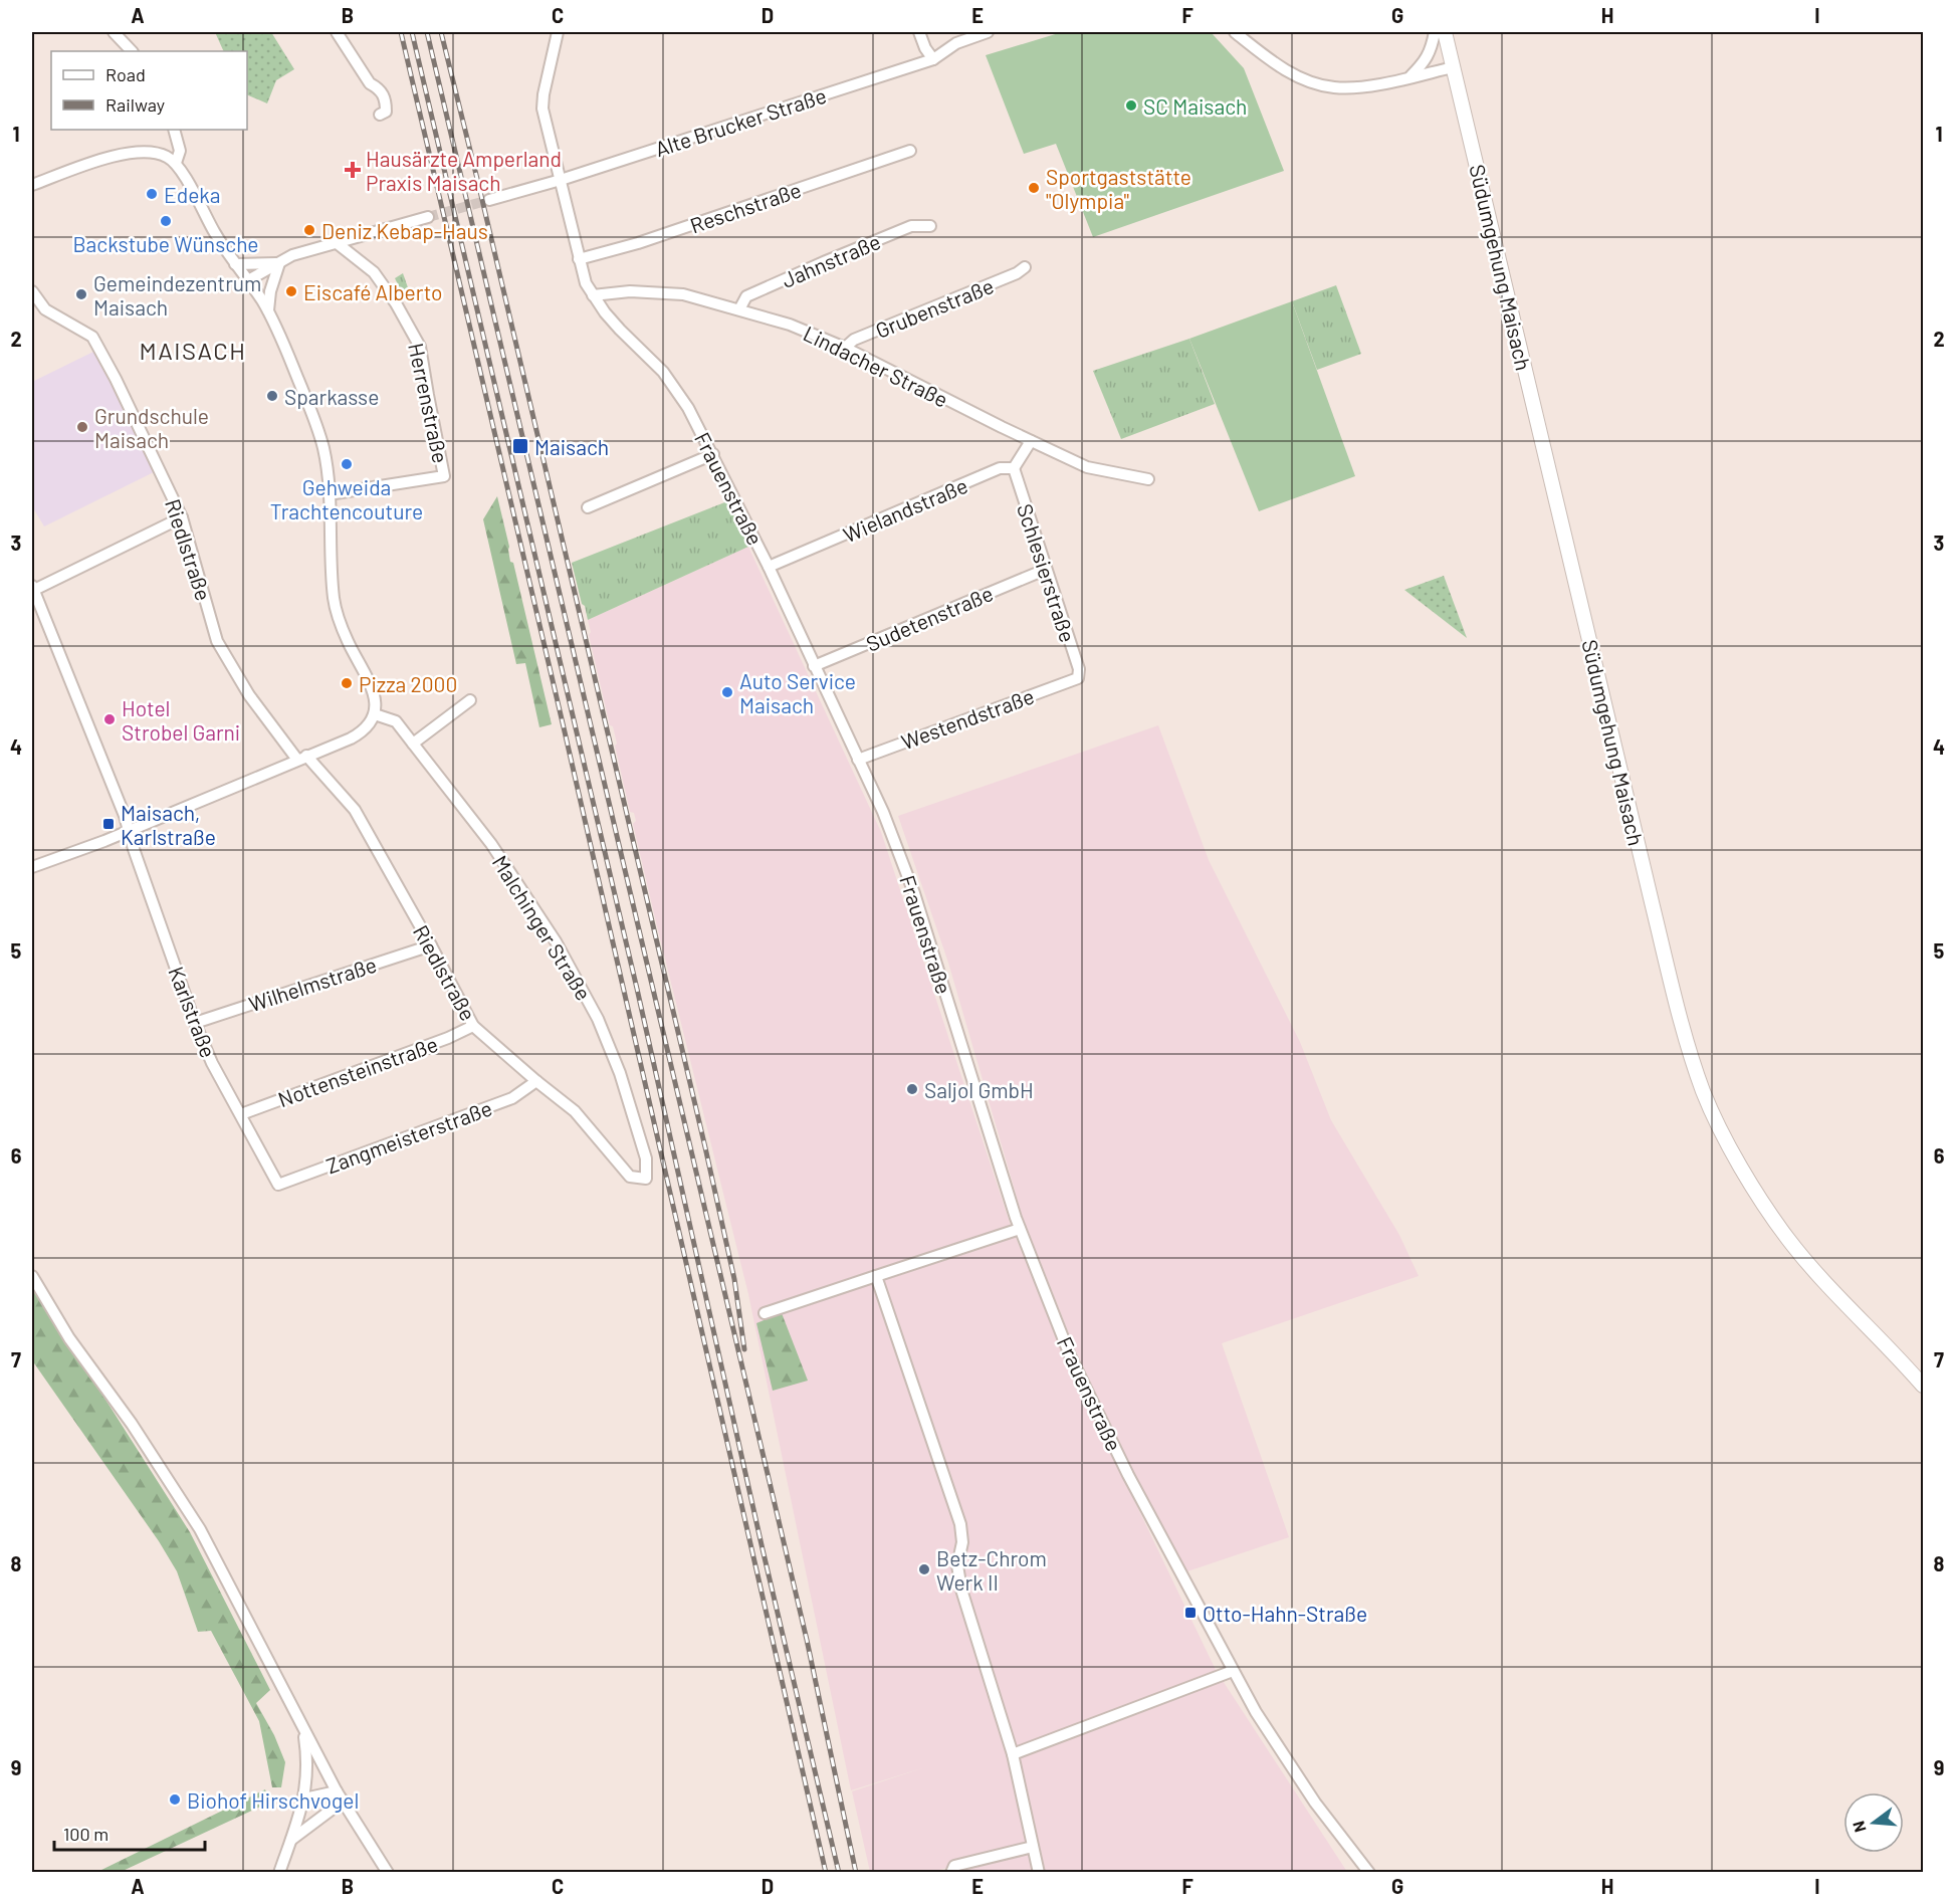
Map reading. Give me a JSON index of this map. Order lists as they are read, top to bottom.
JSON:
{
  "streets": {
    "main road": ["Südumgehung Maisach"],
    "street": [
      "Alte Brucker Straße",
      "Reschstraße",
      "Jahnstraße",
      "Grubenstraße",
      "Lindacher Straße",
      "Herrenstraße",
      "Frauenstraße",
      "Wielandstraße",
      "Riedlstraße",
      "Schlesierstraße",
      "Sudetenstraße",
      "Westendstraße",
      "Malchinger Straße",
      "Wilhelmstraße",
      "Karlstraße",
      "Nottensteinstraße",
      "Zangmeisterstraße"
    ]
  },
  "crossings": [
    ["Alte Brucker Straße", "Frauenstraße"],
    ["Reschstraße", "Frauenstraße"],
    ["Jahnstraße", "Lindacher Straße"],
    ["Grubenstraße", "Lindacher Straße"],
    ["Lindacher Straße", "Frauenstraße"],
    ["Frauenstraße", "Wielandstraße"],
    ["Frauenstraße", "Sudetenstraße"],
    ["Frauenstraße", "Westendstraße"],
    ["Wielandstraße", "Schlesierstraße"],
    ["Riedlstraße", "Malchinger Straße"],
    ["Riedlstraße", "Wilhelmstraße"],
    ["Riedlstraße", "Nottensteinstraße"],
    ["Riedlstraße", "Zangmeisterstraße"],
    ["Schlesierstraße", "Sudetenstraße"],
    ["Schlesierstraße", "Westendstraße"],
    ["Wilhelmstraße", "Karlstraße"],
    ["Karlstraße", "Nottensteinstraße"],
    ["Karlstraße", "Zangmeisterstraße"]
  ],
  "districts": ["MAISACH"],
  "places": {
    "other": [
      "SC Maisach",
      "Sportgaststätte \"Olympia\"",
      "Edeka",
      "Backstube Wünsche",
      "Deniz Kebap-Haus",
      "Eiscafé Alberto",
      "Gemeindezentrum Maisach",
      "Sparkasse",
      "Grundschule Maisach",
      "Gehweida Trachtencouture",
      "Pizza 2000",
      "Auto Service Maisach",
      "Hotel Strobel Garni",
      "Saljol GmbH",
      "Betz-Chrom Werk II",
      "Biohof Hirschvogel"
    ],
    "health": ["Hausärzte Amperland Praxis Maisach"],
    "transit": ["Maisach", "Maisach, Karlstraße", "Otto-Hahn-Straße"]
  },
  "legend": ["Road", "Railway"],
  "scale_bar": "100 m",
  "north": "left",
  "grid": {
    "columns": [
      "A",
      "B",
      "C",
      "D",
      "E",
      "F",
      "G",
      "H",
      "I"
    ],
    "rows": [
      "1",
      "2",
      "3",
      "4",
      "5",
      "6",
      "7",
      "8",
      "9"
    ]
  }
}
